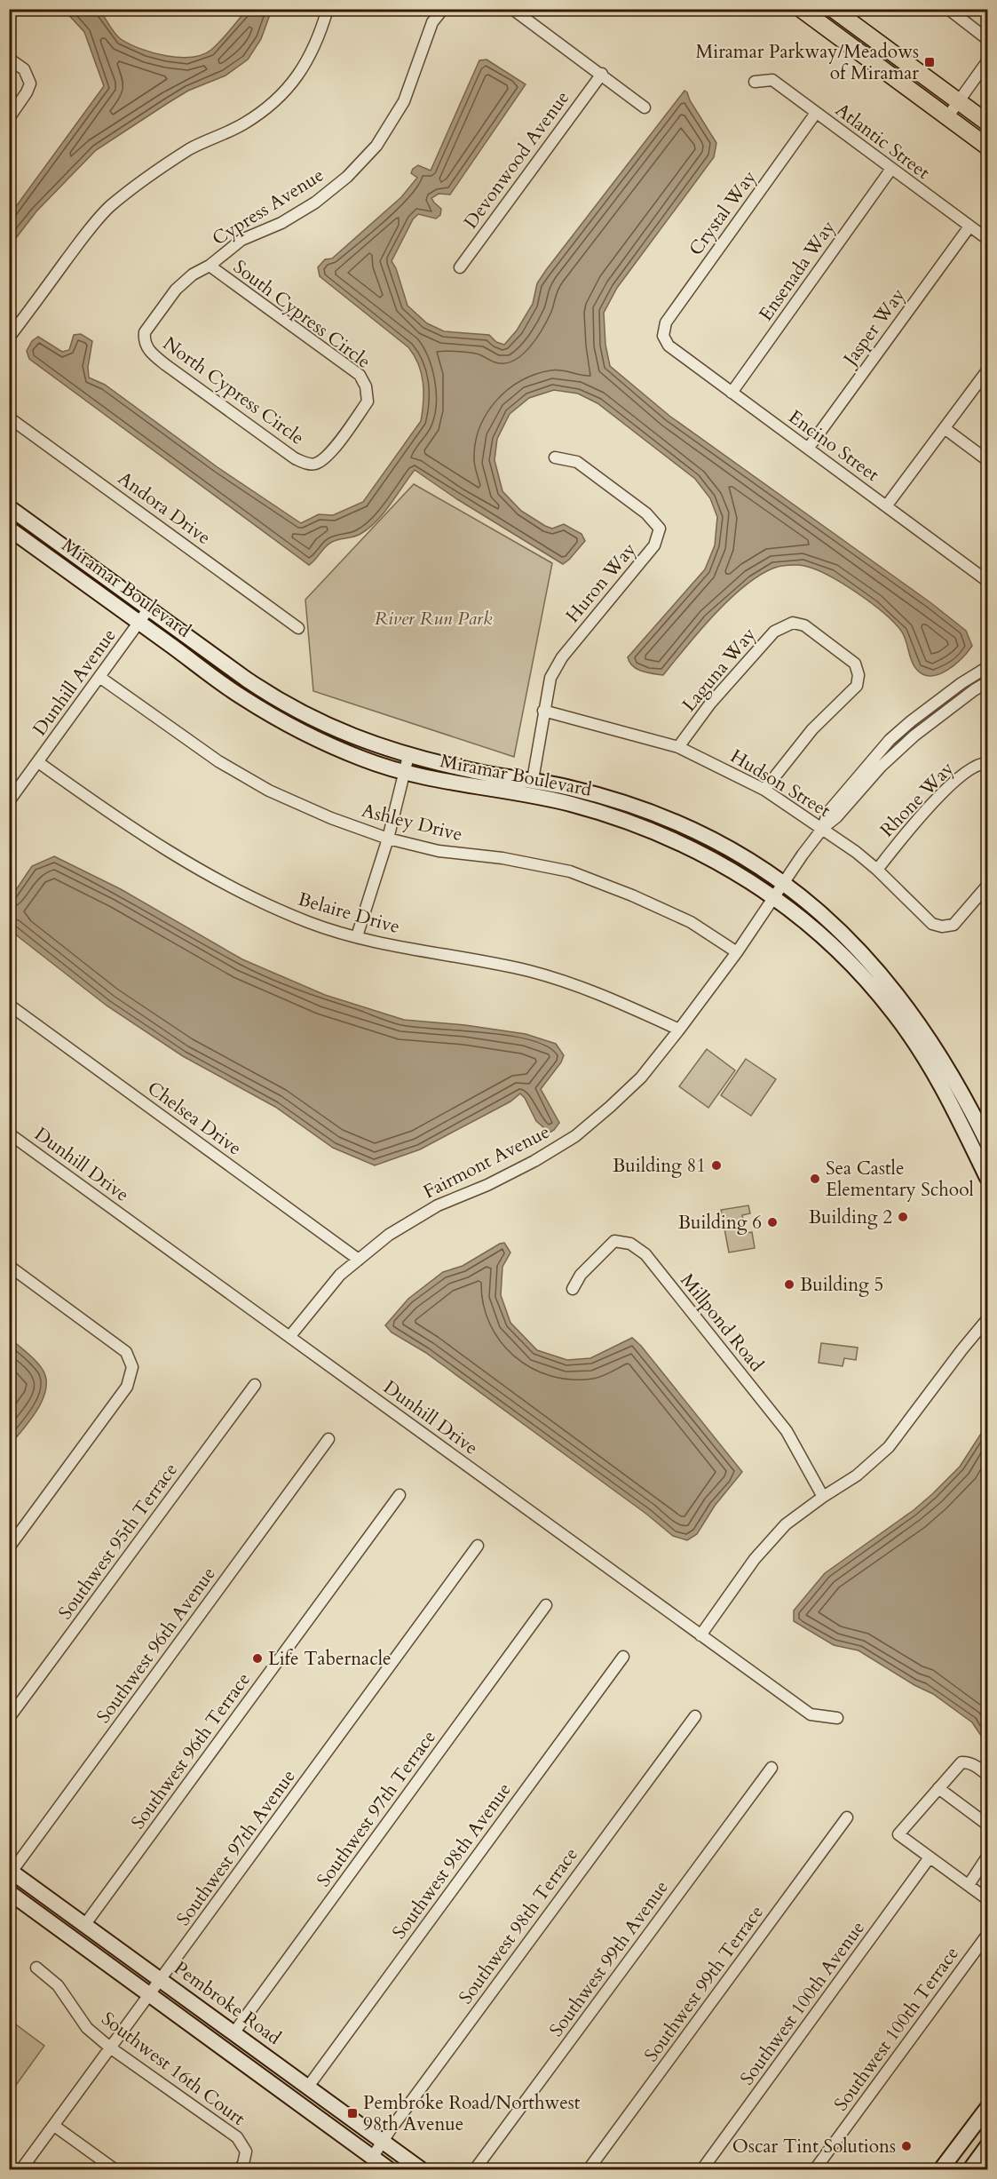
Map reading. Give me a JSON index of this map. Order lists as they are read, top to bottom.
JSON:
{
  "streets": {
    "street": [
      "Atlantic Street",
      "Devonwood Avenue",
      "Cypress Avenue",
      "Crystal Way",
      "Ensenada Way",
      "South Cypress Circle",
      "Jasper Way",
      "North Cypress Circle",
      "Encino Street",
      "Andora Drive",
      "Huron Way",
      "Miramar Boulevard",
      "Laguna Way",
      "Dunhill Avenue",
      "Hudson Street",
      "Rhone Way",
      "Ashley Drive",
      "Belaire Drive",
      "Chelsea Drive",
      "Fairmont Avenue",
      "Dunhill Drive",
      "Millpond Road",
      "Southwest 95th Terrace",
      "Southwest 96th Avenue",
      "Southwest 96th Terrace",
      "Southwest 97th Terrace",
      "Southwest 97th Avenue",
      "Southwest 98th Avenue",
      "Southwest 98th Terrace",
      "Southwest 99th Avenue",
      "Southwest 99th Terrace",
      "Pembroke Road",
      "Southwest 100th Avenue",
      "Southwest 100th Terrace",
      "Southwest 16th Court"
    ]
  },
  "crossings": [
    ["Atlantic Street", "Crystal Way"],
    ["Atlantic Street", "Ensenada Way"],
    ["Atlantic Street", "Jasper Way"],
    ["Cypress Avenue", "South Cypress Circle"],
    ["Cypress Avenue", "North Cypress Circle"],
    ["Crystal Way", "Encino Street"],
    ["Ensenada Way", "Encino Street"],
    ["South Cypress Circle", "North Cypress Circle"],
    ["Jasper Way", "Encino Street"],
    ["Huron Way", "Miramar Boulevard"],
    ["Huron Way", "Hudson Street"],
    ["Miramar Boulevard", "Dunhill Avenue"],
    ["Miramar Boulevard", "Fairmont Avenue"],
    ["Laguna Way", "Hudson Street"],
    ["Dunhill Avenue", "Ashley Drive"],
    ["Dunhill Avenue", "Belaire Drive"],
    ["Hudson Street", "Rhone Way"],
    ["Hudson Street", "Fairmont Avenue"],
    ["Ashley Drive", "Fairmont Avenue"],
    ["Belaire Drive", "Fairmont Avenue"],
    ["Chelsea Drive", "Fairmont Avenue"],
    ["Fairmont Avenue", "Dunhill Drive"],
    ["Southwest 96th Avenue", "Pembroke Road"],
    ["Southwest 96th Terrace", "Pembroke Road"],
    ["Southwest 97th Terrace", "Pembroke Road"],
    ["Southwest 97th Avenue", "Pembroke Road"],
    ["Southwest 97th Avenue", "Southwest 16th Court"],
    ["Southwest 98th Avenue", "Pembroke Road"],
    ["Southwest 98th Terrace", "Pembroke Road"]
  ],
  "parks": ["River Run Park"],
  "places": {
    "transit": ["Miramar Parkway/Meadows of Miramar", "Pembroke Road/Northwest 98th Avenue"],
    "other": [
      "Building 81",
      "Sea Castle Elementary School",
      "Building 2",
      "Building 6",
      "Building 5",
      "Life Tabernacle",
      "Oscar Tint Solutions"
    ]
  }
}
